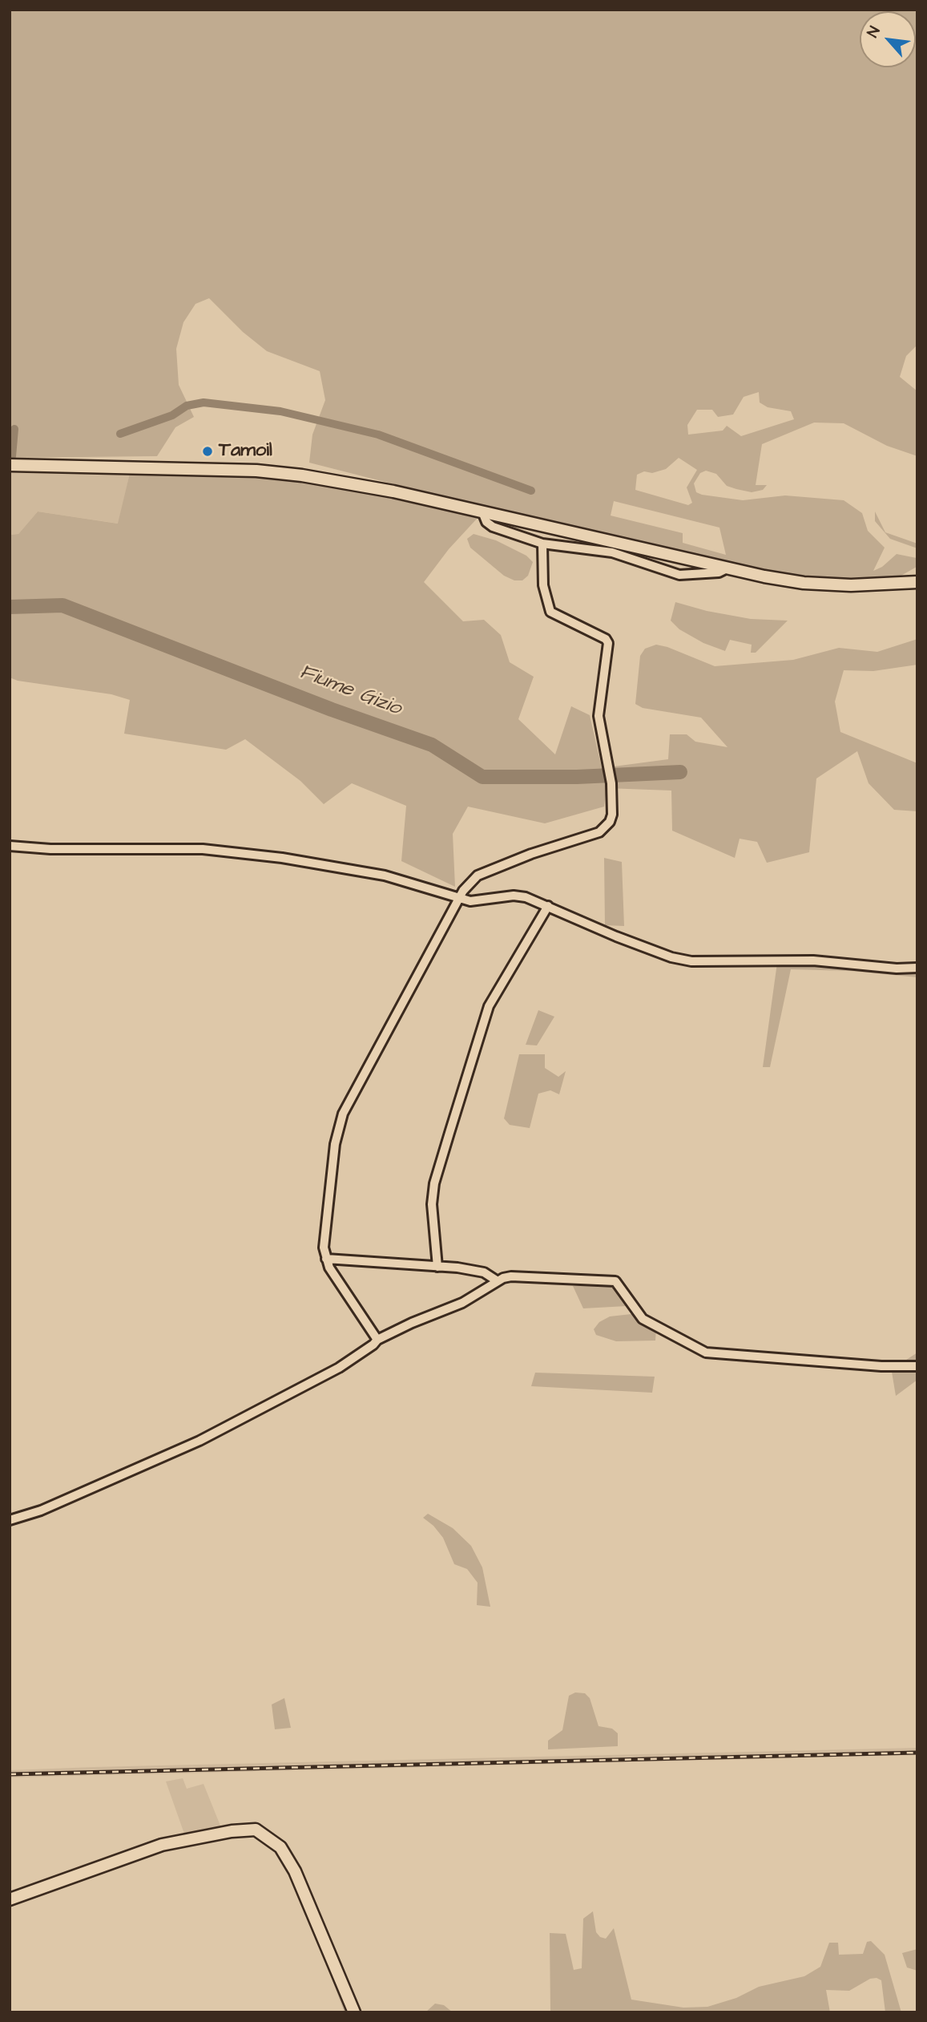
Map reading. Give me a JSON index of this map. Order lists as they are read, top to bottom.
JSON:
{
  "water": ["Fiume Gizio"],
  "places": ["Tamoil"],
  "north": "top left"
}
